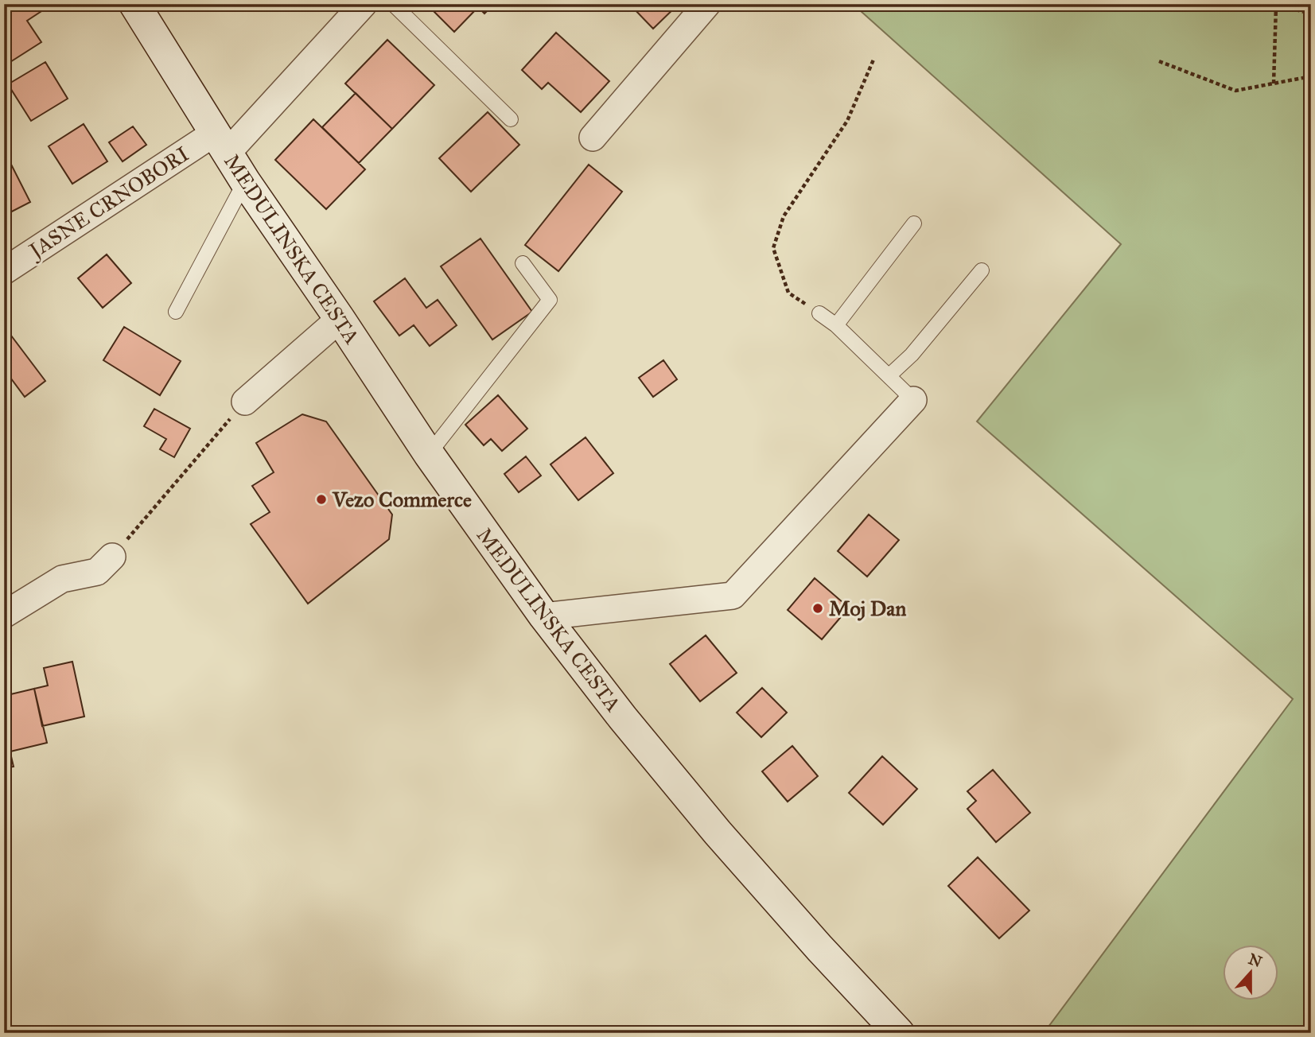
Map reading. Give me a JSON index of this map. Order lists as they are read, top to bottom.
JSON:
{
  "streets": {
    "main road": ["MEDULINSKA CESTA"],
    "street": ["JASNE CRNOBORI"]
  },
  "crossings": [
    ["JASNE CRNOBORI", "MEDULINSKA CESTA"]
  ],
  "places": ["Vezo Commerce", "Moj Dan"],
  "north": "top"
}
